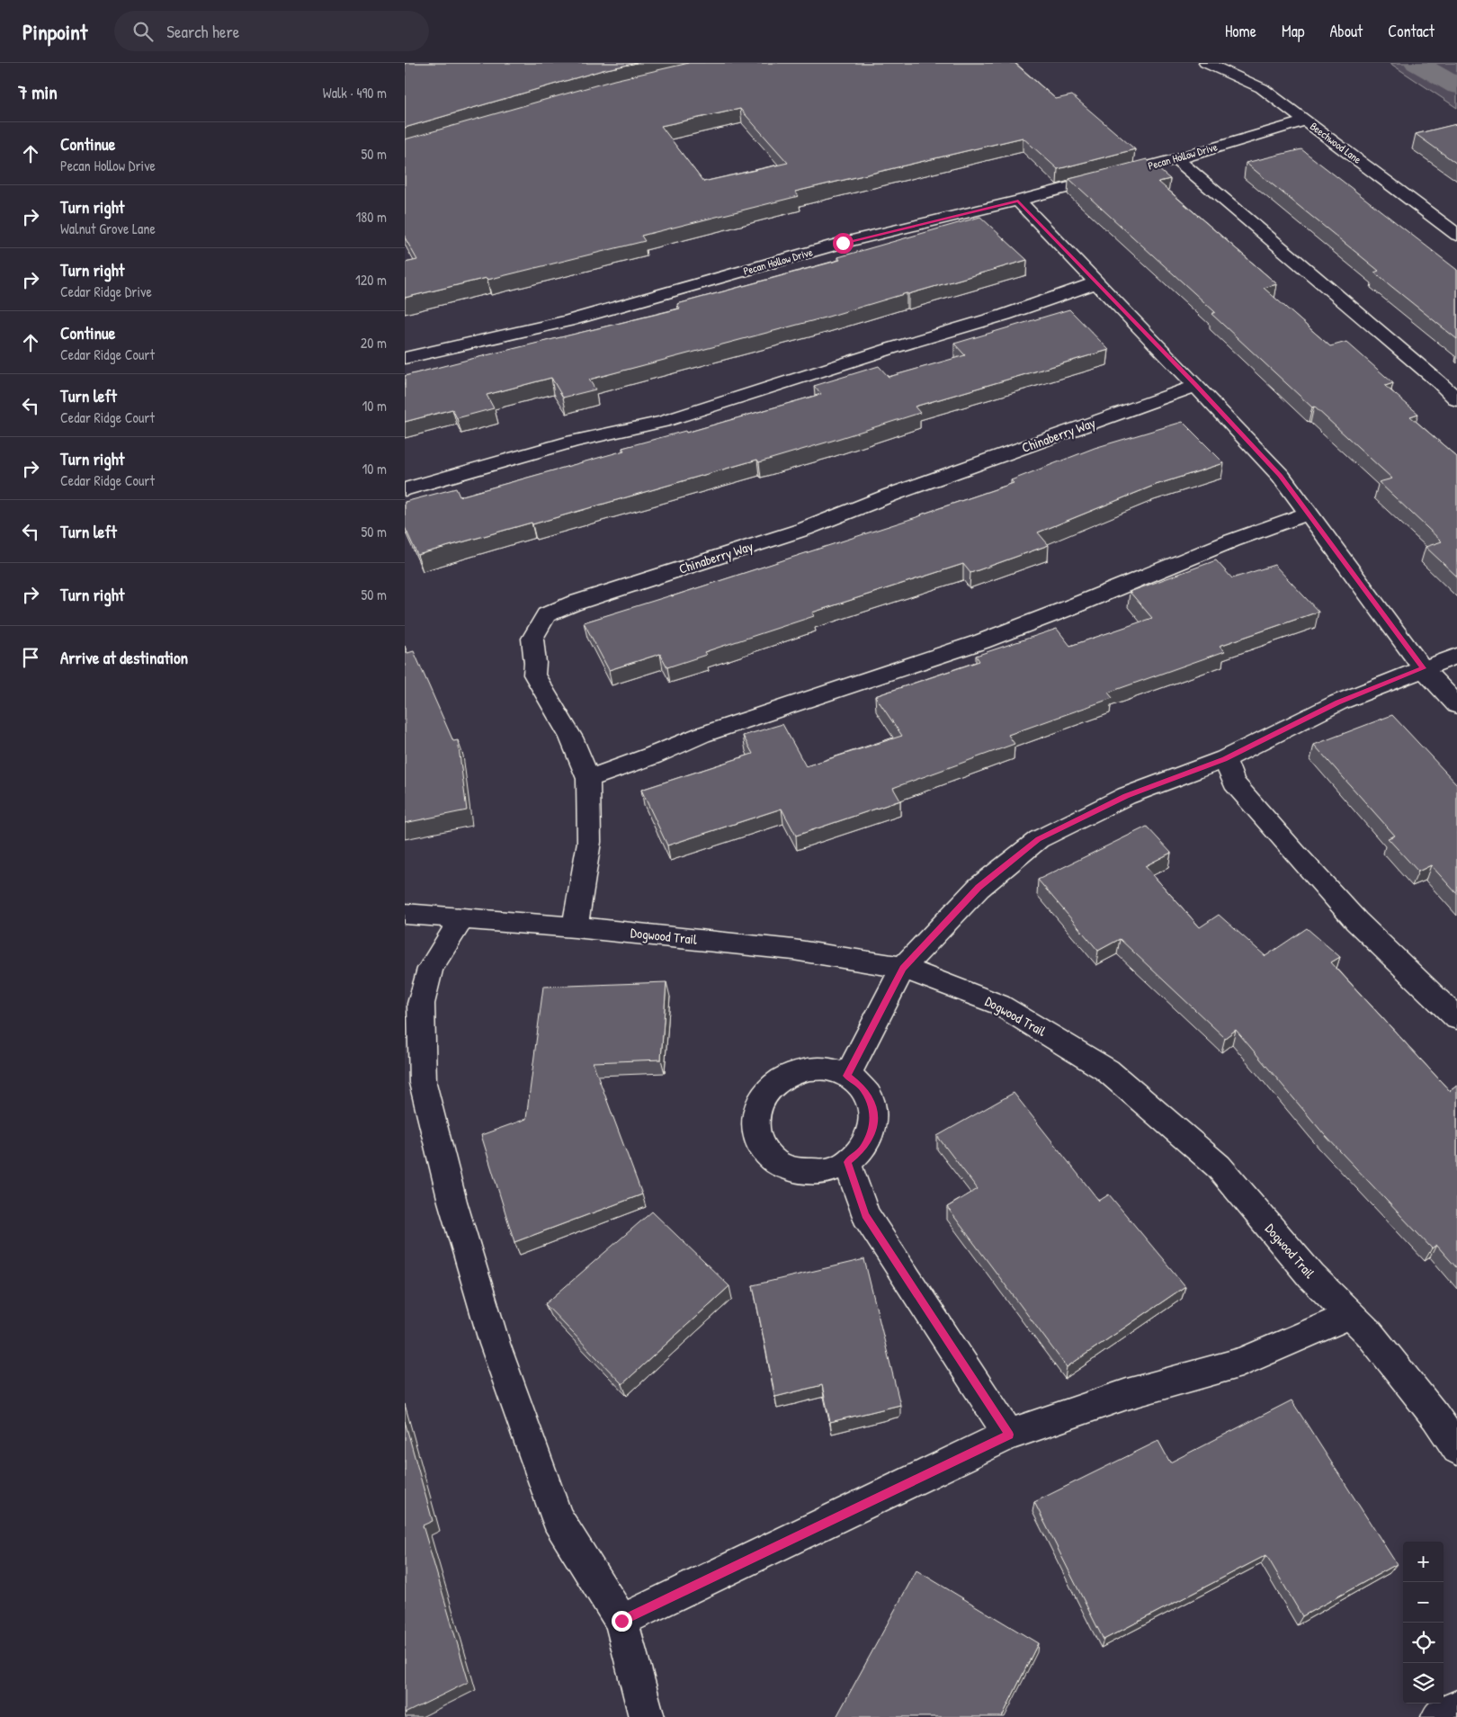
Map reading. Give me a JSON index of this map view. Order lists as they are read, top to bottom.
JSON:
{
  "streets": {
    "street": [
      "Beechwood Lane",
      "Pecan Hollow Drive",
      "Chinaberry Way",
      "Dogwood Trail"
    ]
  },
  "crossings": [
    ["Beechwood Lane", "Pecan Hollow Drive"],
    ["Chinaberry Way", "Dogwood Trail"]
  ],
  "page": {
    "header": "Pinpoint",
    "search": "Search here",
    "nav": [
      "Home",
      "Map",
      "About",
      "Contact"
    ],
    "heading": ["7 min", "Walk · 490 m"],
    "list": [
      ["Continue", "Pecan Hollow Drive", "50 m"],
      ["Turn right", "Walnut Grove Lane", "180 m"],
      ["Turn right", "Cedar Ridge Drive", "120 m"],
      ["Continue", "Cedar Ridge Court", "20 m"],
      ["Turn left", "Cedar Ridge Court", "10 m"],
      ["Turn right", "Cedar Ridge Court", "10 m"],
      ["Turn left", "50 m"],
      ["Turn right", "50 m"],
      "Arrive at destination"
    ],
    "map_buttons": ["+", "−"]
  }
}
